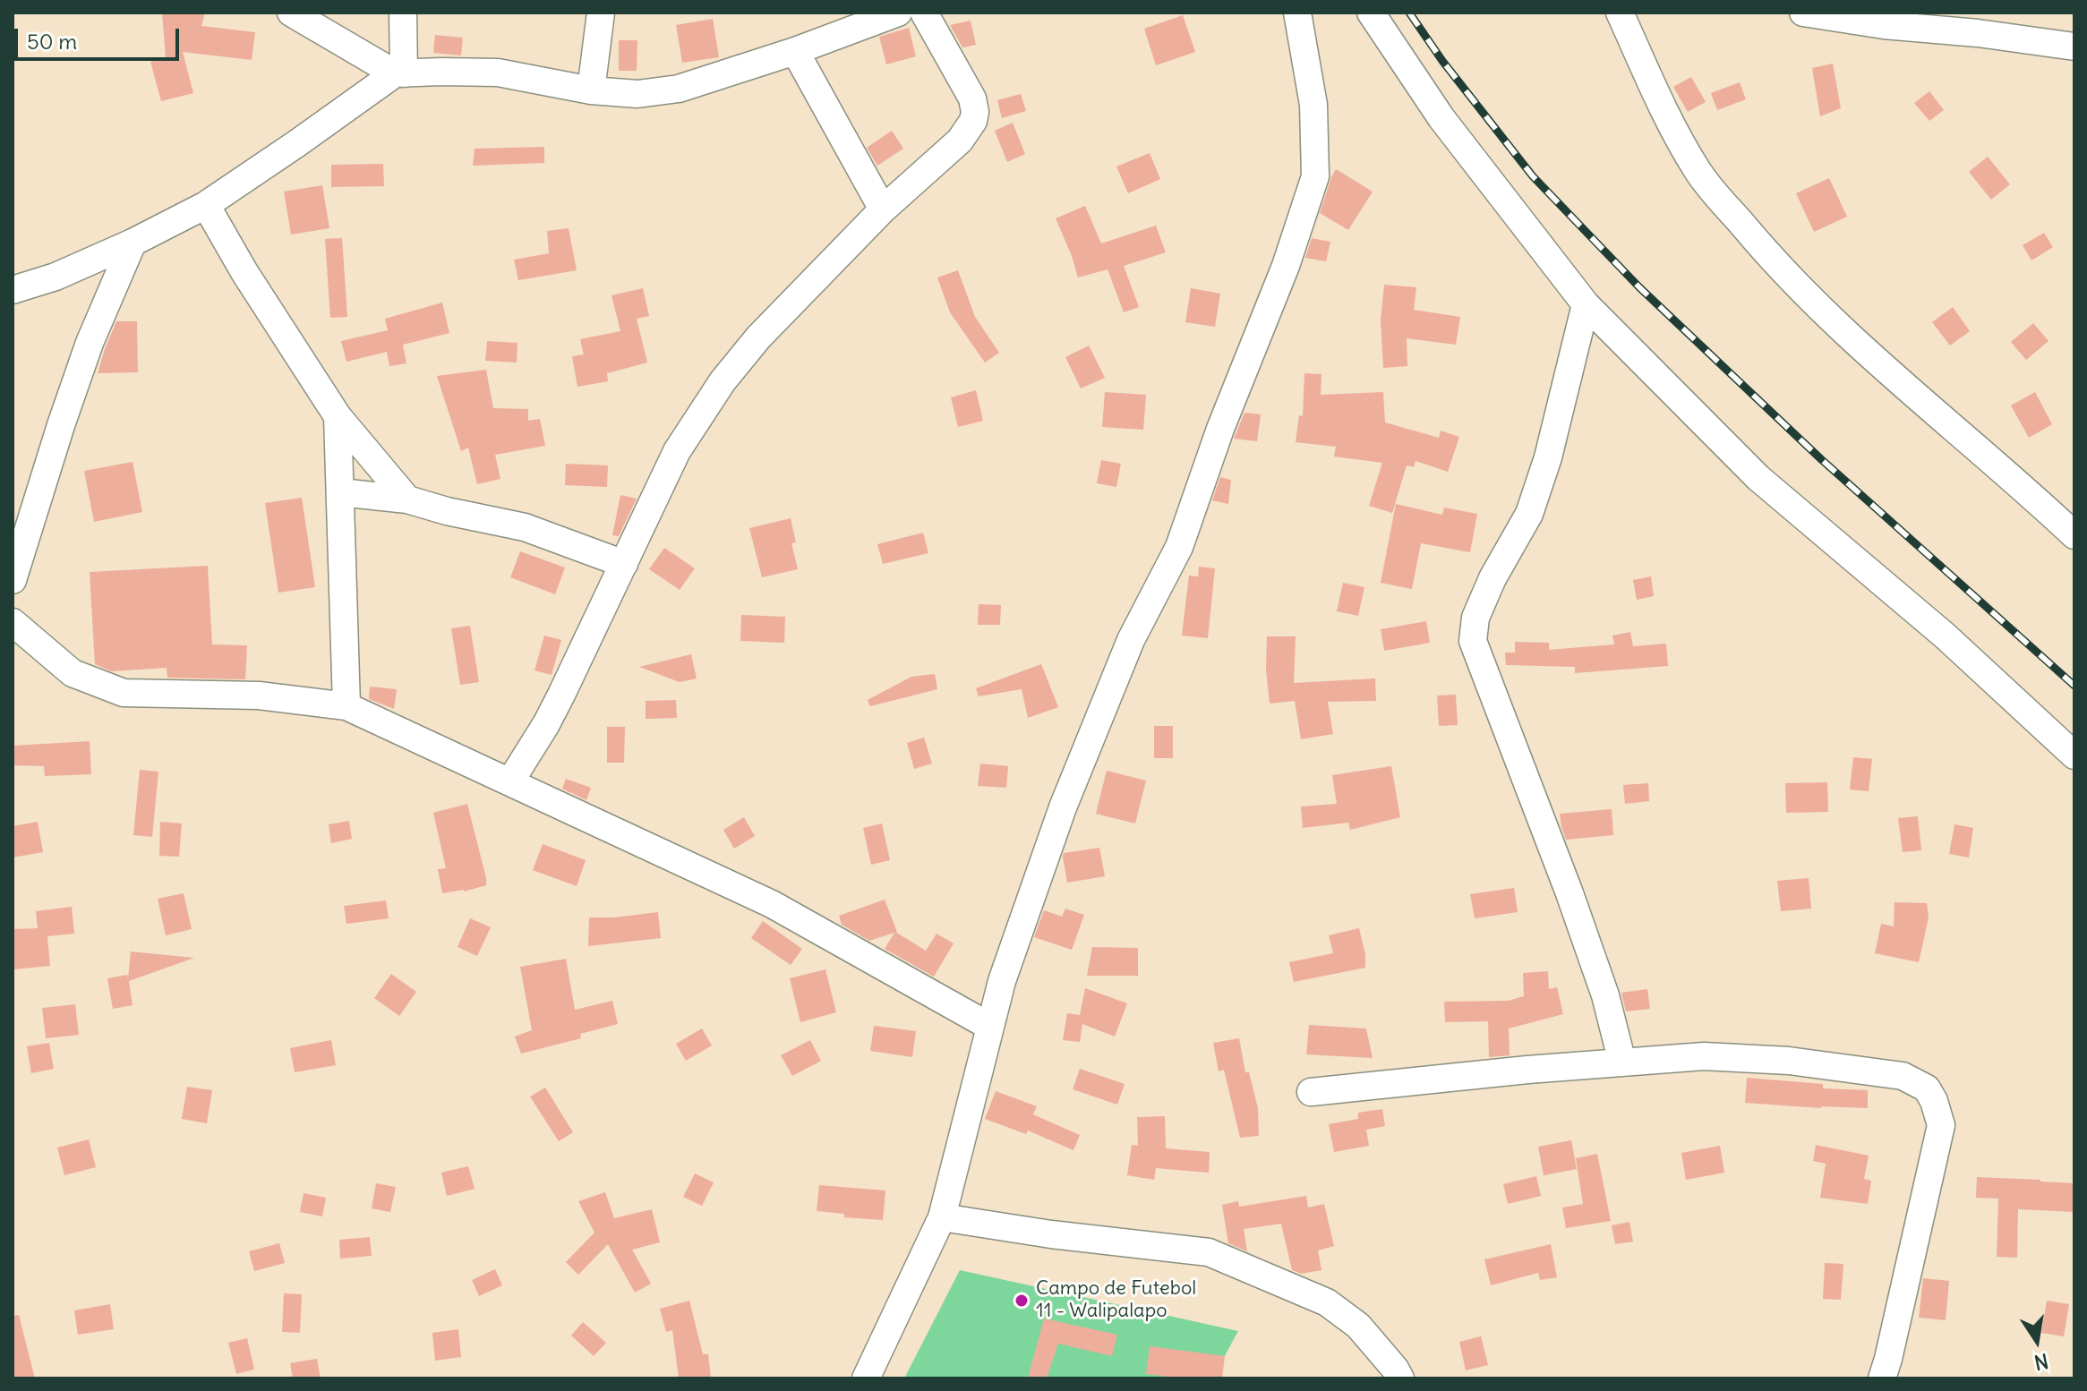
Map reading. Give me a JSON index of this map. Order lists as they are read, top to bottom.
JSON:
{
  "places": ["Campo de Futebol 11 - Walipalapo"],
  "scale_bar": "50 m",
  "north": "bottom"
}
